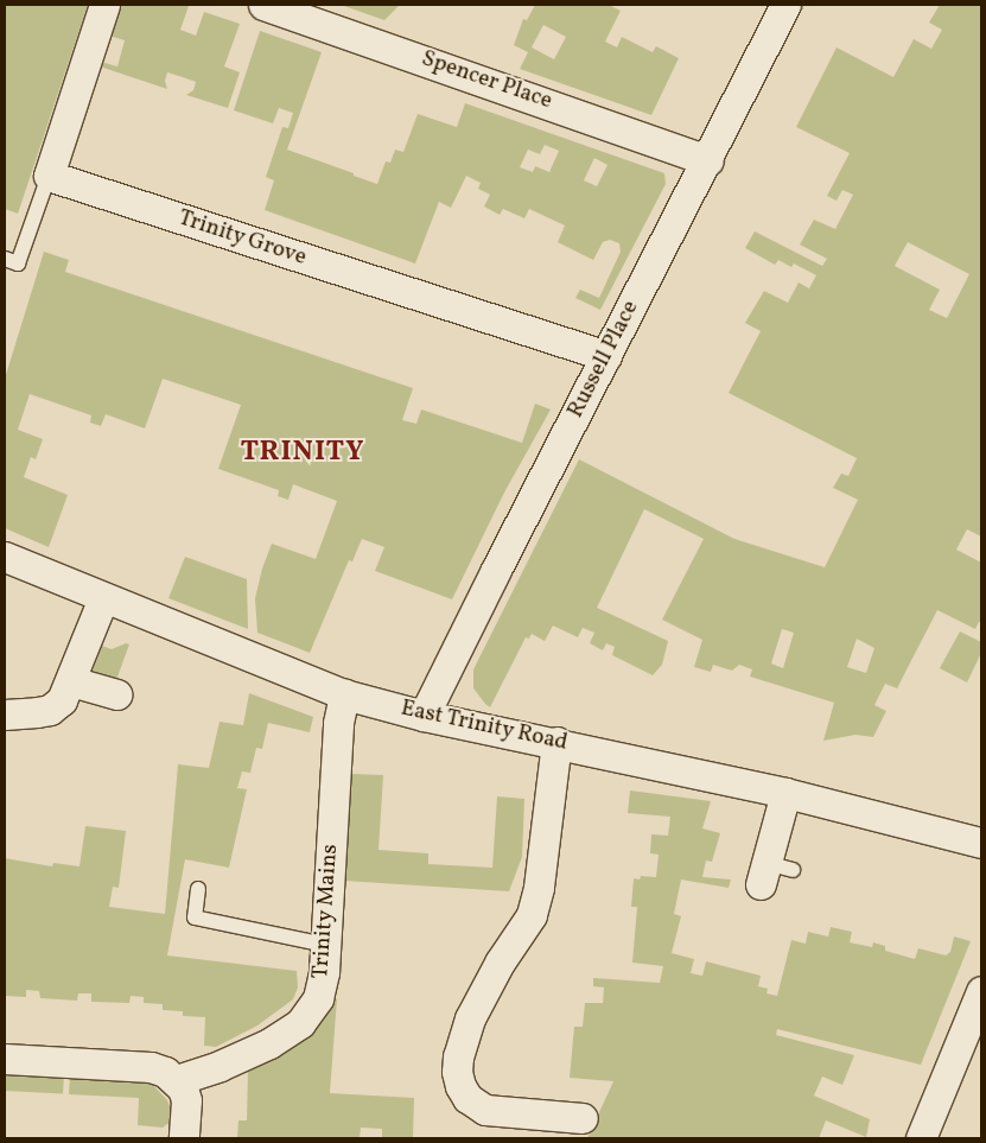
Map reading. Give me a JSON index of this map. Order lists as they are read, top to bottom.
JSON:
{
  "streets": {
    "street": [
      "Spencer Place",
      "Trinity Grove",
      "Russell Place",
      "East Trinity Road",
      "Trinity Mains"
    ]
  },
  "crossings": [
    ["Spencer Place", "Russell Place"],
    ["Trinity Grove", "Russell Place"],
    ["Russell Place", "East Trinity Road"],
    ["East Trinity Road", "Trinity Mains"]
  ],
  "districts": ["TRINITY"]
}
